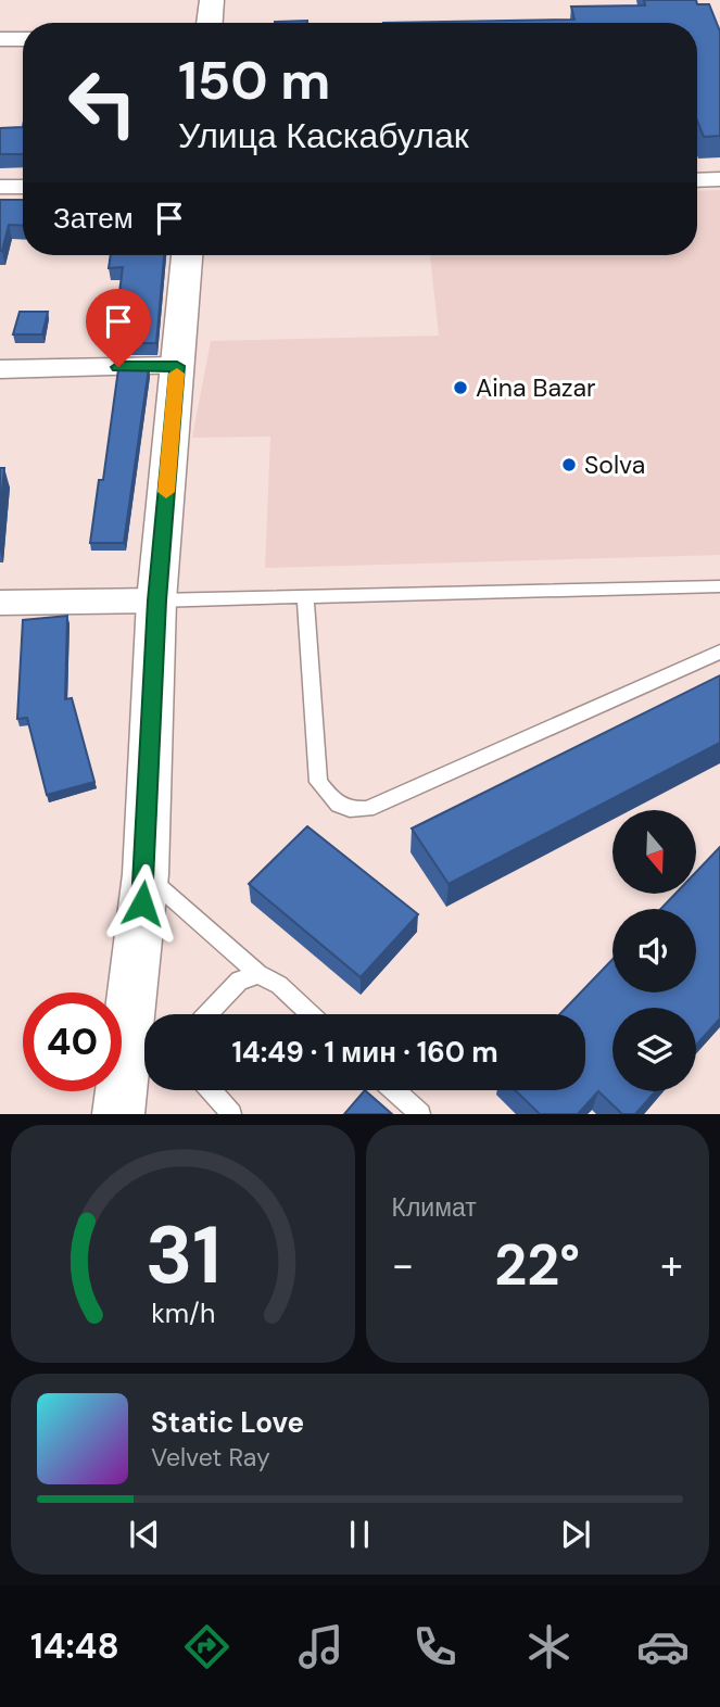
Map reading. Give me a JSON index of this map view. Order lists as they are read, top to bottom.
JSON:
{
  "places": ["Aina Bazar", "Solva"],
  "north": "bottom",
  "page": {
    "turn": ["150 m", "Улица Каскабулак"],
    "then": "Затем",
    "limit": "40",
    "trip": "14:49 · 1 мин · 160 m",
    "tile": "Климат",
    "heat": ["−", "22°", "+"],
    "song": ["Static Love", "Velvet Ray"],
    "tabs": "14:48",
    "gauge": ["31", "km/h"]
  }
}
